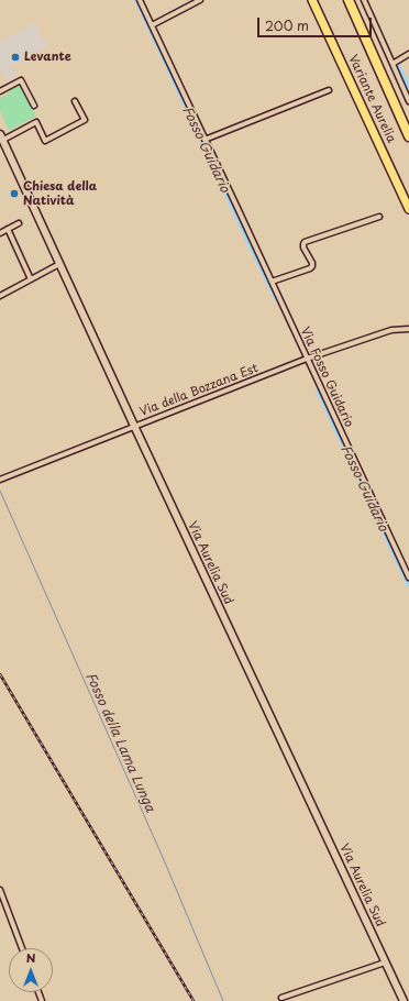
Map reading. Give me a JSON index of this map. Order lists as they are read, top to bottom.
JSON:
{
  "streets": {
    "highway": ["Variante Aurelia"],
    "main road": ["Via Aurelia Sud"],
    "street": ["Via Fosso Guidario", "Via della Bozzana Est"]
  },
  "crossings": [
    ["Via Fosso Guidario", "Via della Bozzana Est"],
    ["Via della Bozzana Est", "Via Aurelia Sud"]
  ],
  "water": ["Fosso Guidario", "Fosso della Lama Lunga"],
  "places": ["Levante", "Chiesa della Natività"],
  "scale_bar": "200 m",
  "north": "top"
}
